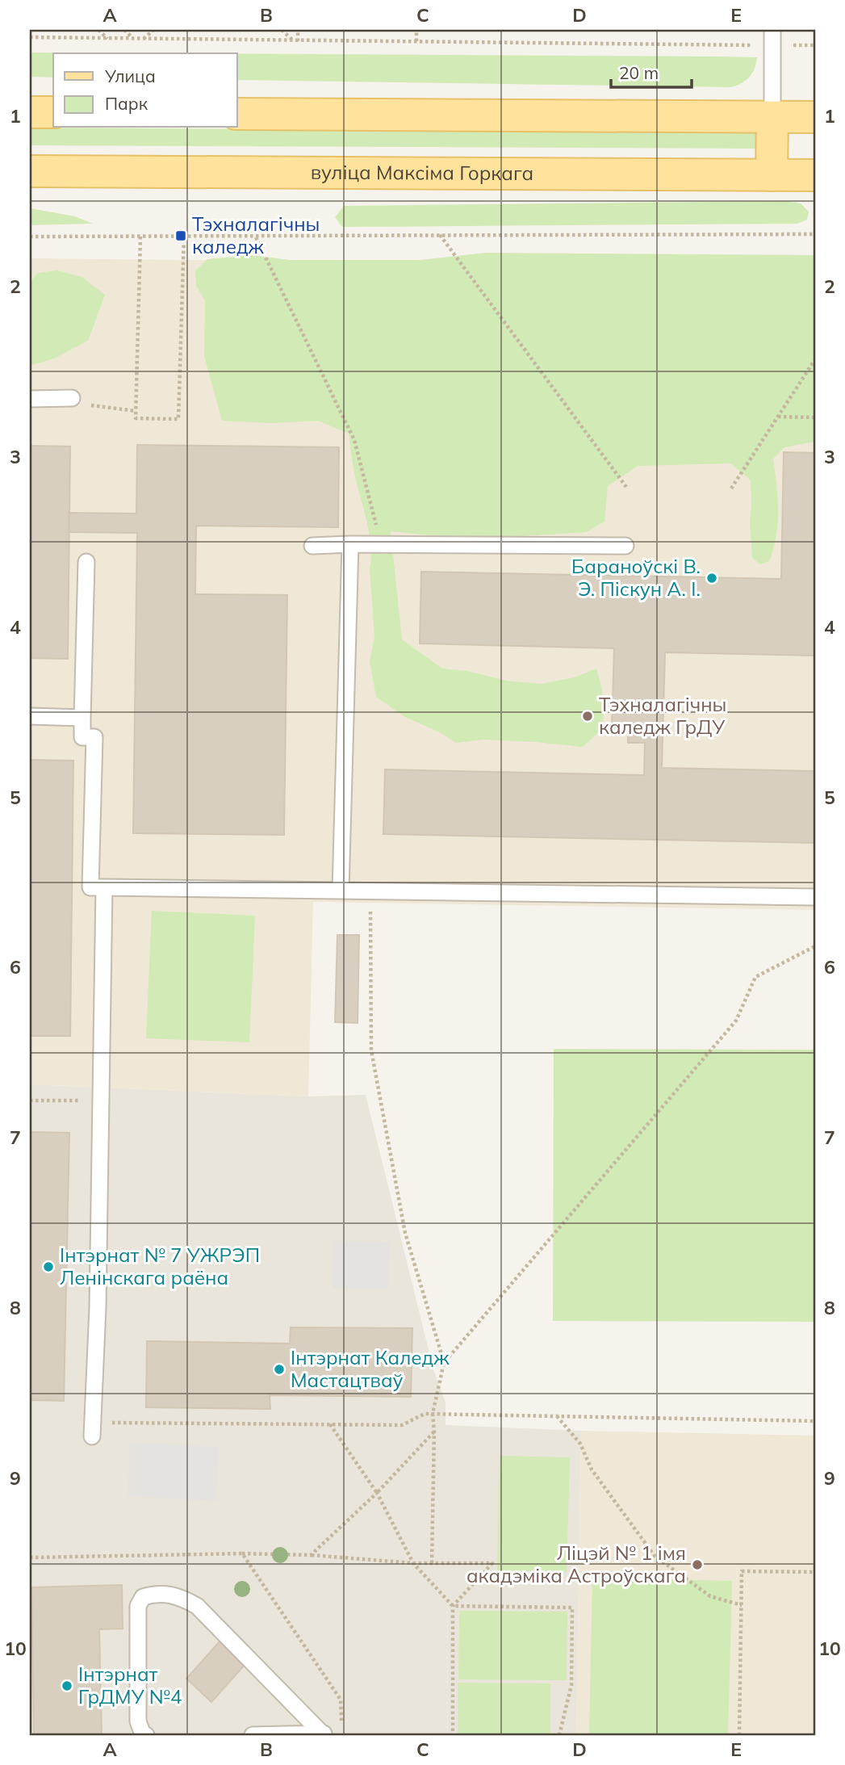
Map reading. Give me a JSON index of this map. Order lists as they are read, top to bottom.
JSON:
{
  "streets": {
    "main road": ["вуліца Максіма Горкага"]
  },
  "places": {
    "transit": ["Тэхналагічны каледж"],
    "other": [
      "Бараноўскі В. Э. Піскун А. І.",
      "Тэхналагічны каледж ГрДУ",
      "Інтэрнат № 7 УЖРЭП Ленінскага раёна",
      "Інтэрнат Каледж Мастацтваў",
      "Ліцэй № 1 імя акадэміка Астроўскага",
      "Інтэрнат ГрДМУ №4"
    ]
  },
  "legend": ["Улица", "Парк"],
  "scale_bar": "20 m",
  "grid": {
    "columns": [
      "A",
      "B",
      "C",
      "D",
      "E"
    ],
    "rows": [
      "1",
      "2",
      "3",
      "4",
      "5",
      "6",
      "7",
      "8",
      "9",
      "10"
    ]
  }
}
